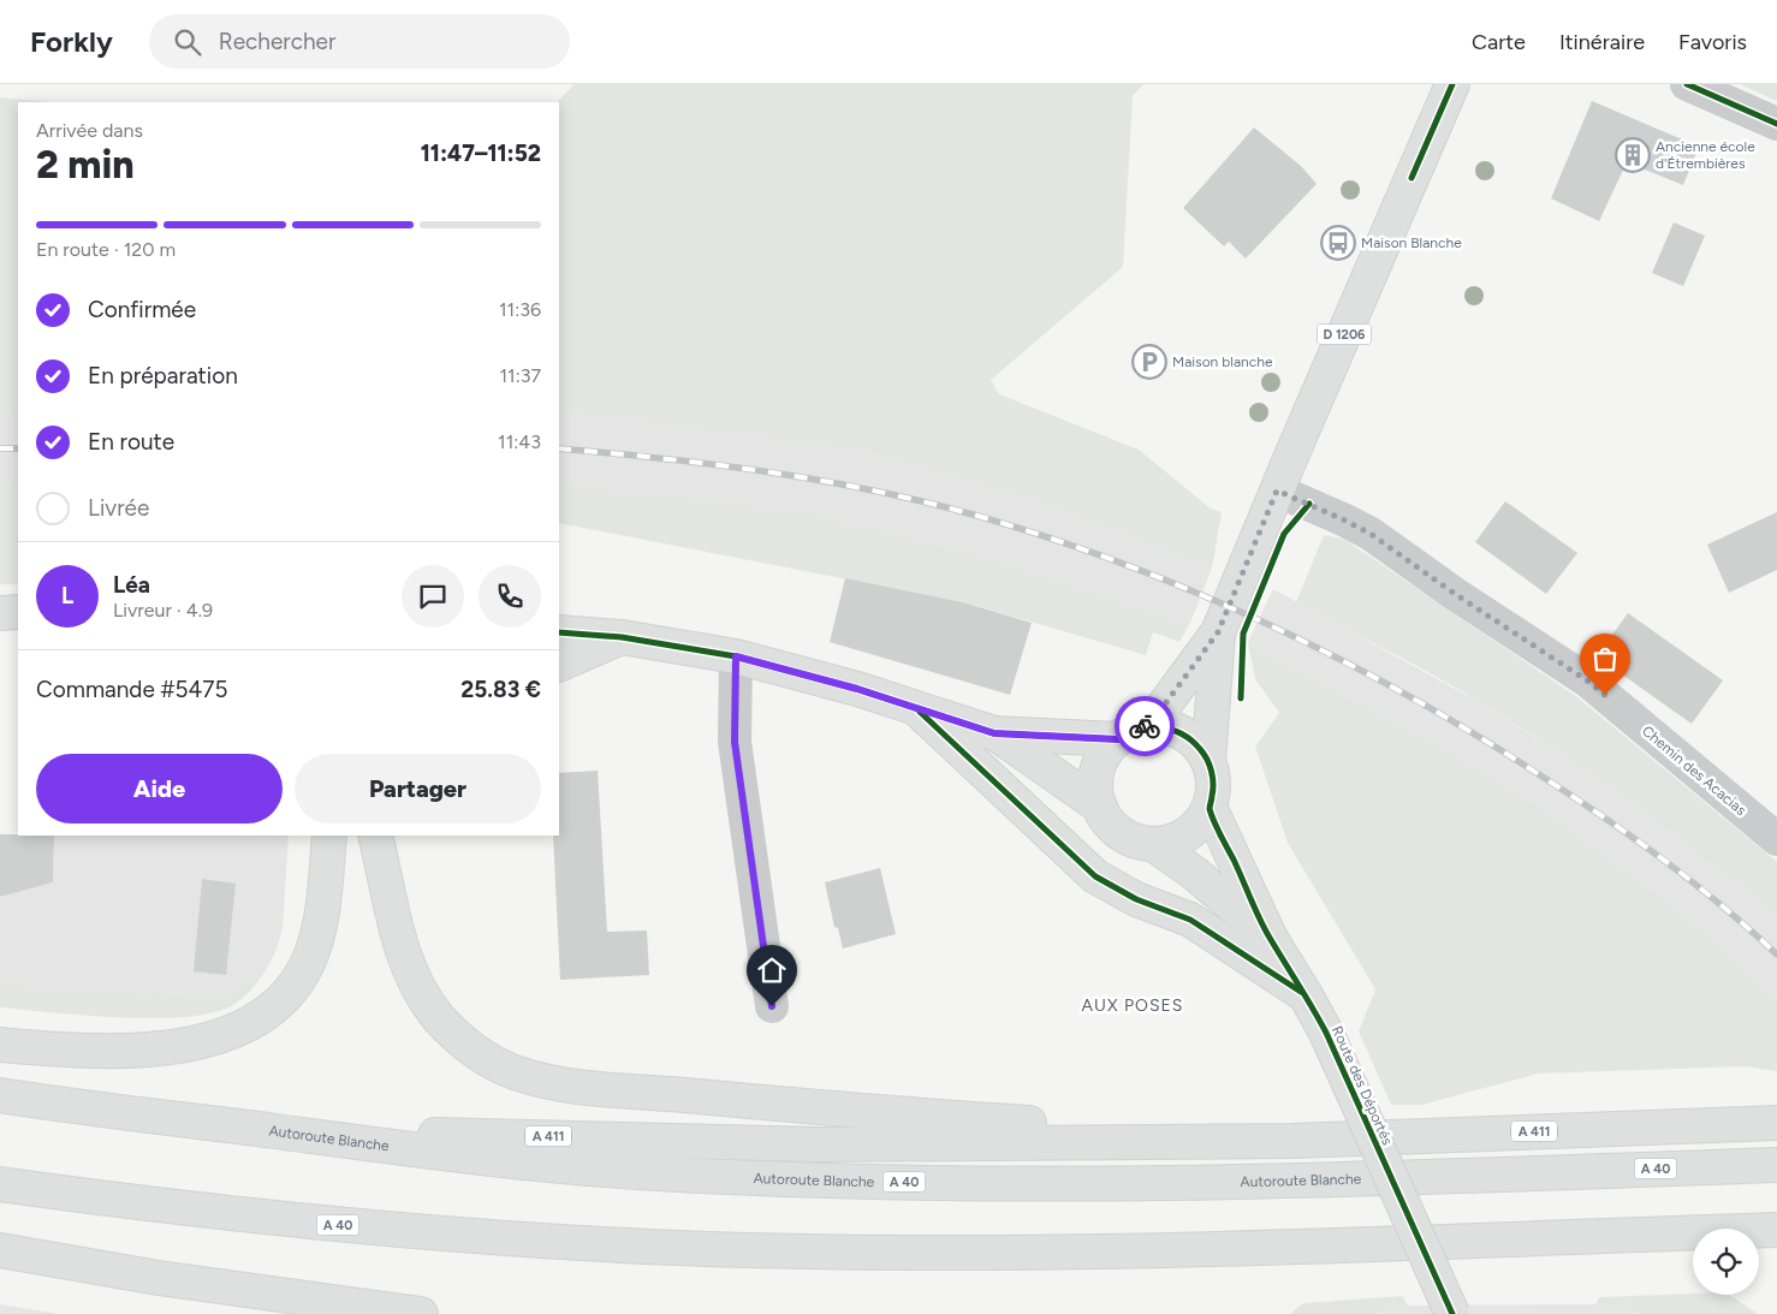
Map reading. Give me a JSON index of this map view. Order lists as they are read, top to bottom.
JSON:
{
  "streets": {
    "main road": [
      "D 1206",
      "Route des Déportés",
      "A 411",
      "Autoroute Blanche",
      "A 40"
    ],
    "street": ["Chemin des Acacias"]
  },
  "crossings": [
    ["D 1206", "Chemin des Acacias"],
    ["D 1206", "Route des Déportés"],
    ["A 411", "Autoroute Blanche"]
  ],
  "districts": ["AUX POSES"],
  "places": {
    "building": ["Ancienne école d'Étrembières"],
    "bus stop": ["Maison Blanche"],
    "parking": ["Maison blanche"]
  },
  "page": {
    "header": "Forkly",
    "search": "Rechercher",
    "nav": ["Carte", "Itinéraire", "Favoris"],
    "heading": ["2 min", "Arrivée dans", "11:47–11:52"],
    "panel": [
      "Léa",
      "Livreur · 4.9",
      "Commande #5475",
      "25.83 €"
    ],
    "bar": "En route · 120 m",
    "list": [
      ["Confirmée", "11:36"],
      ["En préparation", "11:37"],
      ["En route", "11:43"],
      "Livrée"
    ],
    "round": "L",
    "buttons": ["Aide", "Partager"]
  }
}
